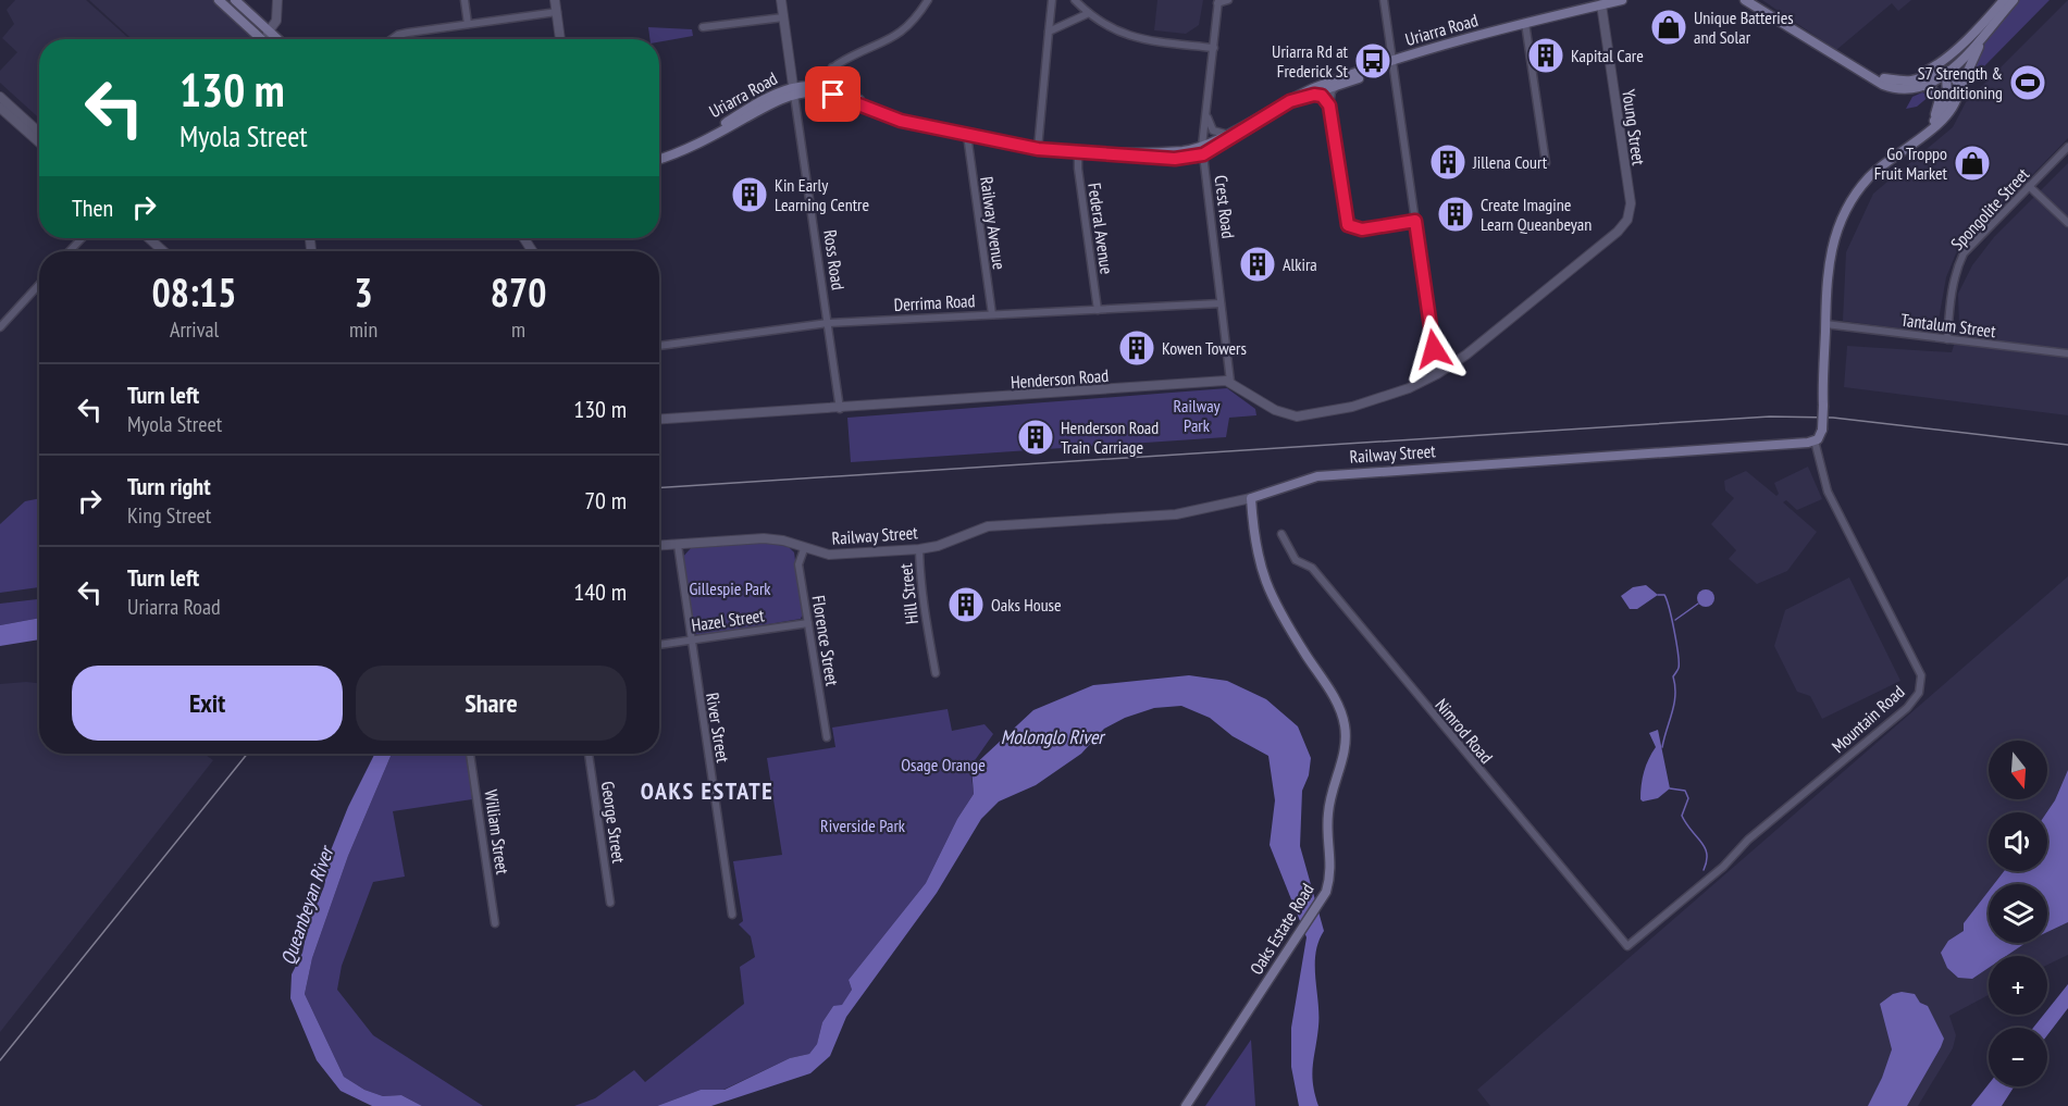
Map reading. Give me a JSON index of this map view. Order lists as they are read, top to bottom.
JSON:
{
  "streets": {
    "main road": ["Uriarra Road", "Railway Street", "Oaks Estate Road"],
    "street": [
      "Young Street",
      "Crest Road",
      "Spongolite Street",
      "Railway Avenue",
      "Federal Avenue",
      "Ross Road",
      "Derrima Road",
      "Tantalum Street",
      "Henderson Road",
      "Hill Street",
      "Hazel Street",
      "Florence Street",
      "Mountain Road",
      "River Street",
      "Nimrod Road",
      "George Street",
      "William Street"
    ]
  },
  "crossings": [
    ["Uriarra Road", "Young Street"],
    ["Uriarra Road", "Crest Road"],
    ["Uriarra Road", "Railway Avenue"],
    ["Uriarra Road", "Federal Avenue"],
    ["Uriarra Road", "Ross Road"],
    ["Crest Road", "Derrima Road"],
    ["Crest Road", "Henderson Road"],
    ["Spongolite Street", "Tantalum Street"],
    ["Railway Avenue", "Derrima Road"],
    ["Federal Avenue", "Derrima Road"],
    ["Ross Road", "Derrima Road"],
    ["Ross Road", "Henderson Road"],
    ["Railway Street", "Hill Street"],
    ["Railway Street", "Florence Street"],
    ["Railway Street", "Mountain Road"],
    ["Railway Street", "River Street"],
    ["Railway Street", "Oaks Estate Road"],
    ["Hazel Street", "Florence Street"],
    ["Hazel Street", "River Street"],
    ["Mountain Road", "Nimrod Road"]
  ],
  "districts": ["OAKS ESTATE"],
  "water": ["Molonglo River", "Queanbeyan River"],
  "parks": [
    "Railway Park",
    "Gillespie Park",
    "Osage Orange",
    "Riverside Park"
  ],
  "places": {
    "shop": ["Unique Batteries and Solar", "Go Troppo Fruit Market"],
    "building": [
      "Kapital Care",
      "Jillena Court",
      "Kin Early Learning Centre",
      "Create Imagine Learn Queanbeyan",
      "Alkira",
      "Kowen Towers",
      "Henderson Road Train Carriage",
      "Oaks House"
    ],
    "bus stop": ["Uriarra Rd at Frederick St"],
    "sports": ["S7 Strength & Conditioning"]
  },
  "north": "bottom",
  "page": {
    "turn": ["130 m", "Myola Street"],
    "then": "Then",
    "eta": [
      "08:15",
      "Arrival",
      "3",
      "min",
      "870",
      "m"
    ],
    "list": [
      {
        "name": "Turn left",
        "note": "Myola Street",
        "value": "130 m"
      },
      {
        "name": "Turn right",
        "note": "King Street",
        "value": "70 m"
      },
      {
        "name": "Turn left",
        "note": "Uriarra Road",
        "value": "140 m"
      }
    ],
    "buttons": ["Exit", "Share"],
    "map_buttons": ["+", "−"]
  }
}
